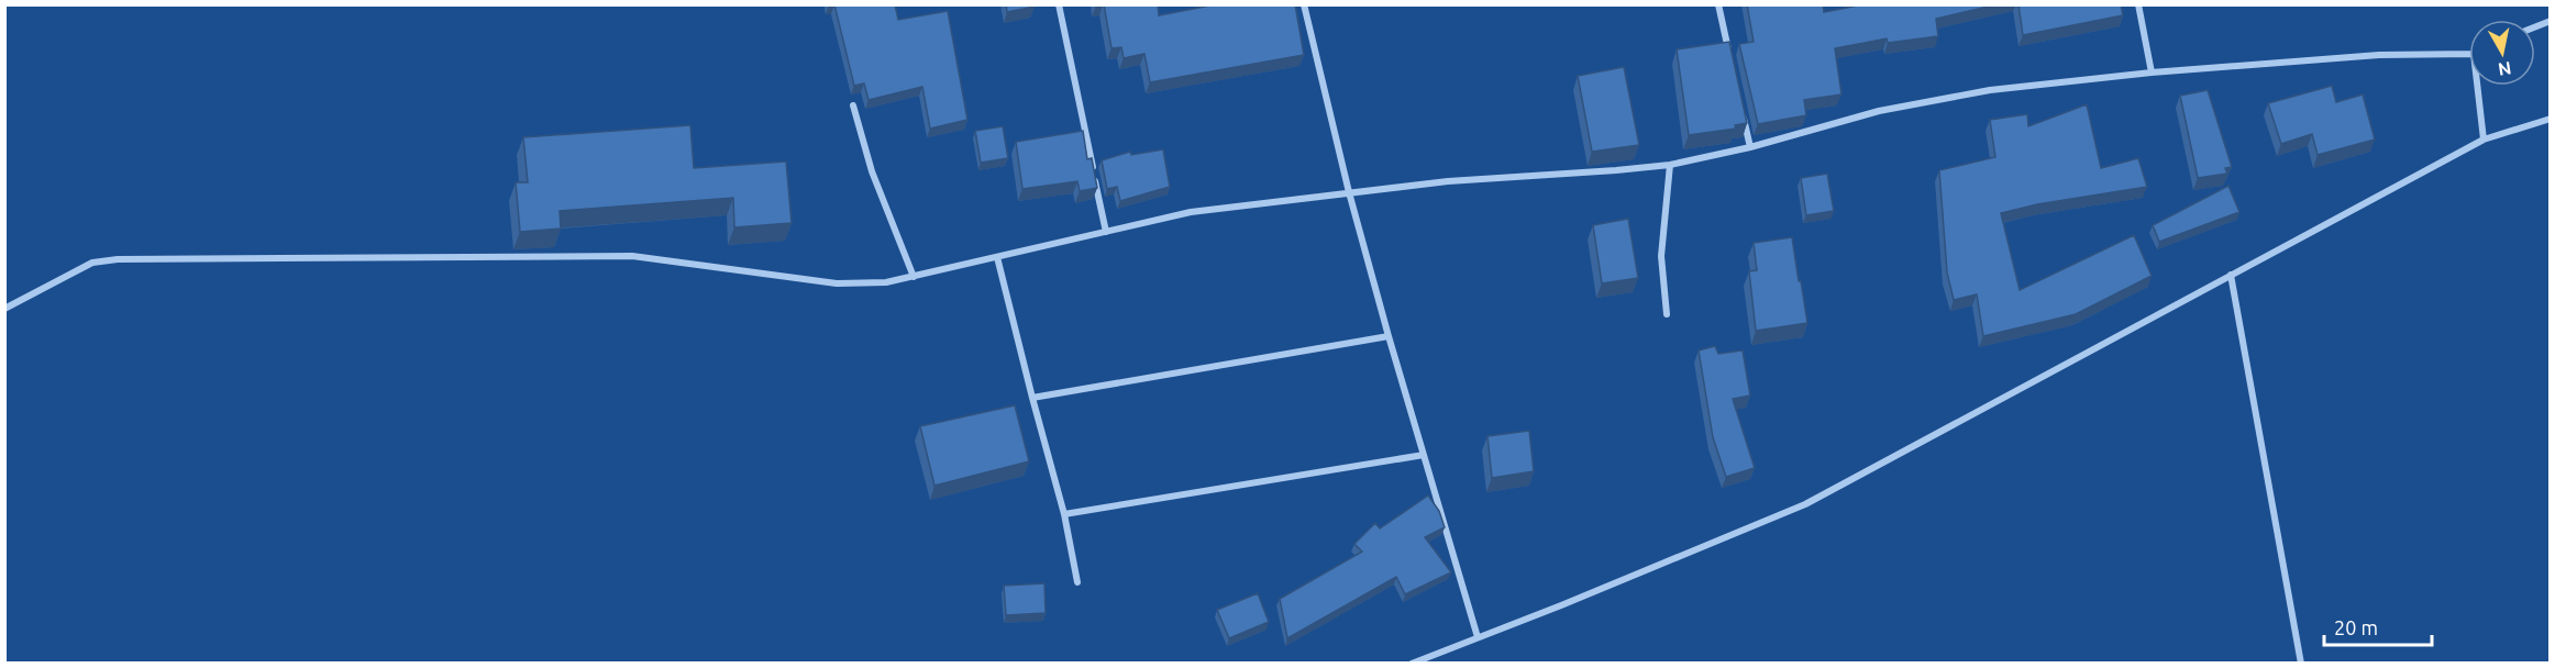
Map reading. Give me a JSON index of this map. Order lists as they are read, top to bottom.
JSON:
{
  "scale_bar": "20 m",
  "north": "bottom"
}
